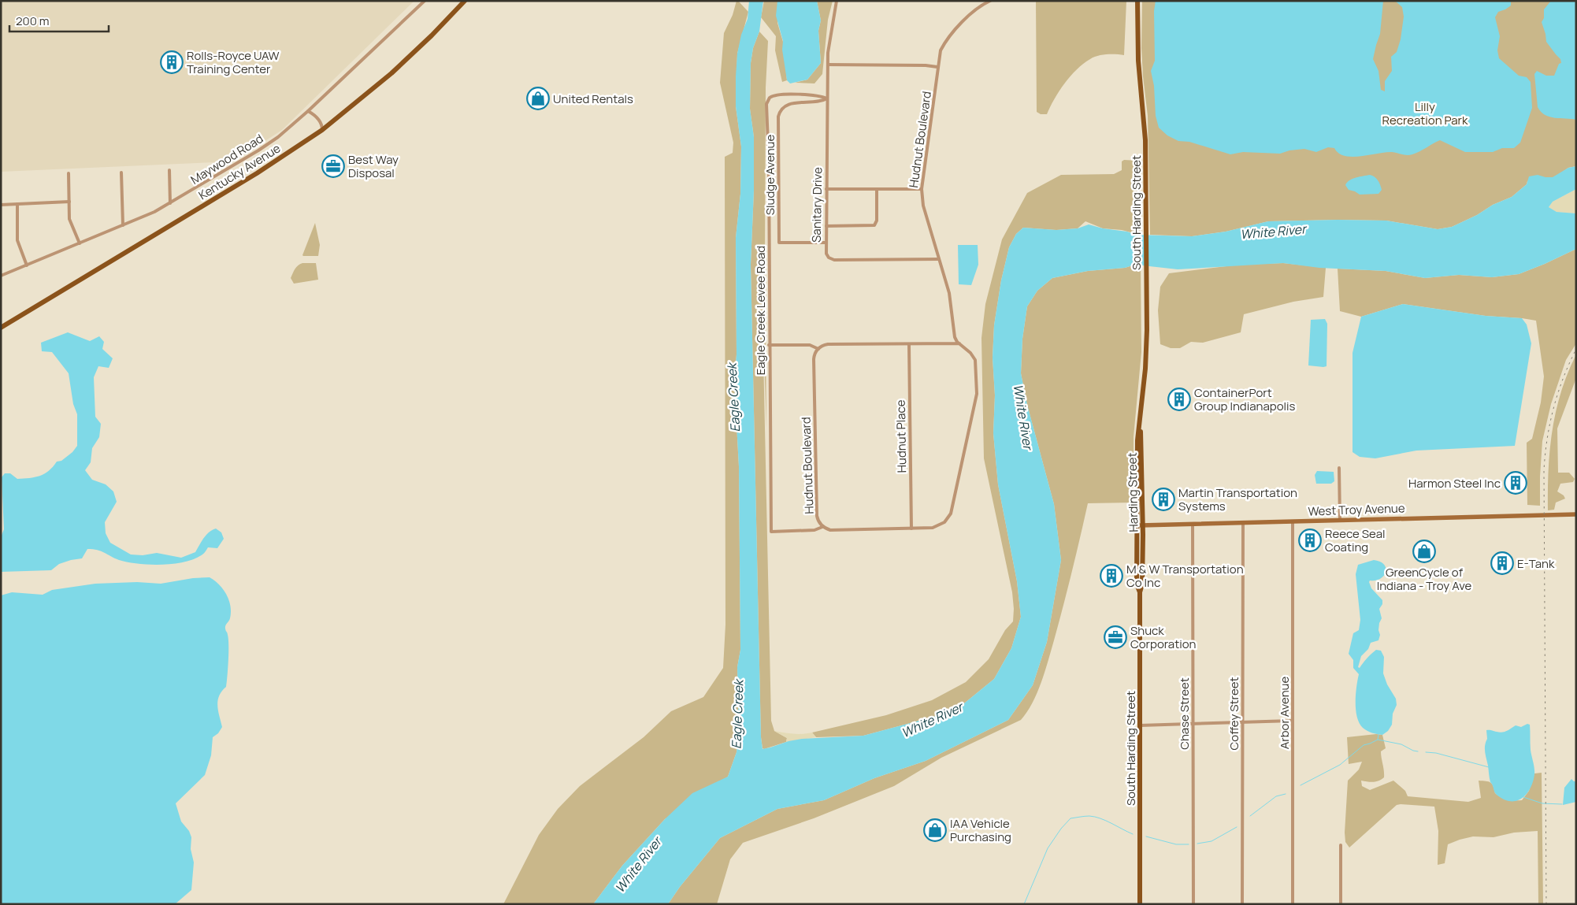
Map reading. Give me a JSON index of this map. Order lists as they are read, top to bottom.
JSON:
{
  "streets": {
    "main road": [
      "Kentucky Avenue",
      "South Harding Street",
      "Harding Street",
      "West Troy Avenue"
    ],
    "street": [
      "Hudnut Boulevard",
      "Maywood Road",
      "Sludge Avenue",
      "Sanitary Drive",
      "Eagle Creek Levee Road",
      "Hudnut Place",
      "Arbor Avenue",
      "Chase Street",
      "Coffey Street"
    ]
  },
  "crossings": [
    ["Hudnut Boulevard", "Sanitary Drive"],
    ["Hudnut Boulevard", "Eagle Creek Levee Road"],
    ["Hudnut Boulevard", "Hudnut Place"],
    ["Sludge Avenue", "Sanitary Drive"],
    ["Sludge Avenue", "Eagle Creek Levee Road"],
    ["Sanitary Drive", "Eagle Creek Levee Road"],
    ["South Harding Street", "Harding Street"],
    ["Harding Street", "West Troy Avenue"],
    ["West Troy Avenue", "Arbor Avenue"],
    ["West Troy Avenue", "Chase Street"],
    ["West Troy Avenue", "Coffey Street"]
  ],
  "water": ["White River", "Eagle Creek"],
  "parks": ["Lilly Recreation Park"],
  "places": {
    "building": [
      "Rolls-Royce UAW Training Center",
      "ContainerPort Group Indianapolis",
      "Harmon Steel Inc",
      "Martin Transportation Systems",
      "Reece Seal Coating",
      "E-Tank",
      "M & W Transportation Co Inc"
    ],
    "shop": ["United Rentals", "GreenCycle of Indiana - Troy Ave", "IAA Vehicle Purchasing"],
    "office": ["Best Way Disposal", "Shuck Corporation"]
  },
  "scale_bar": "200 m"
}
